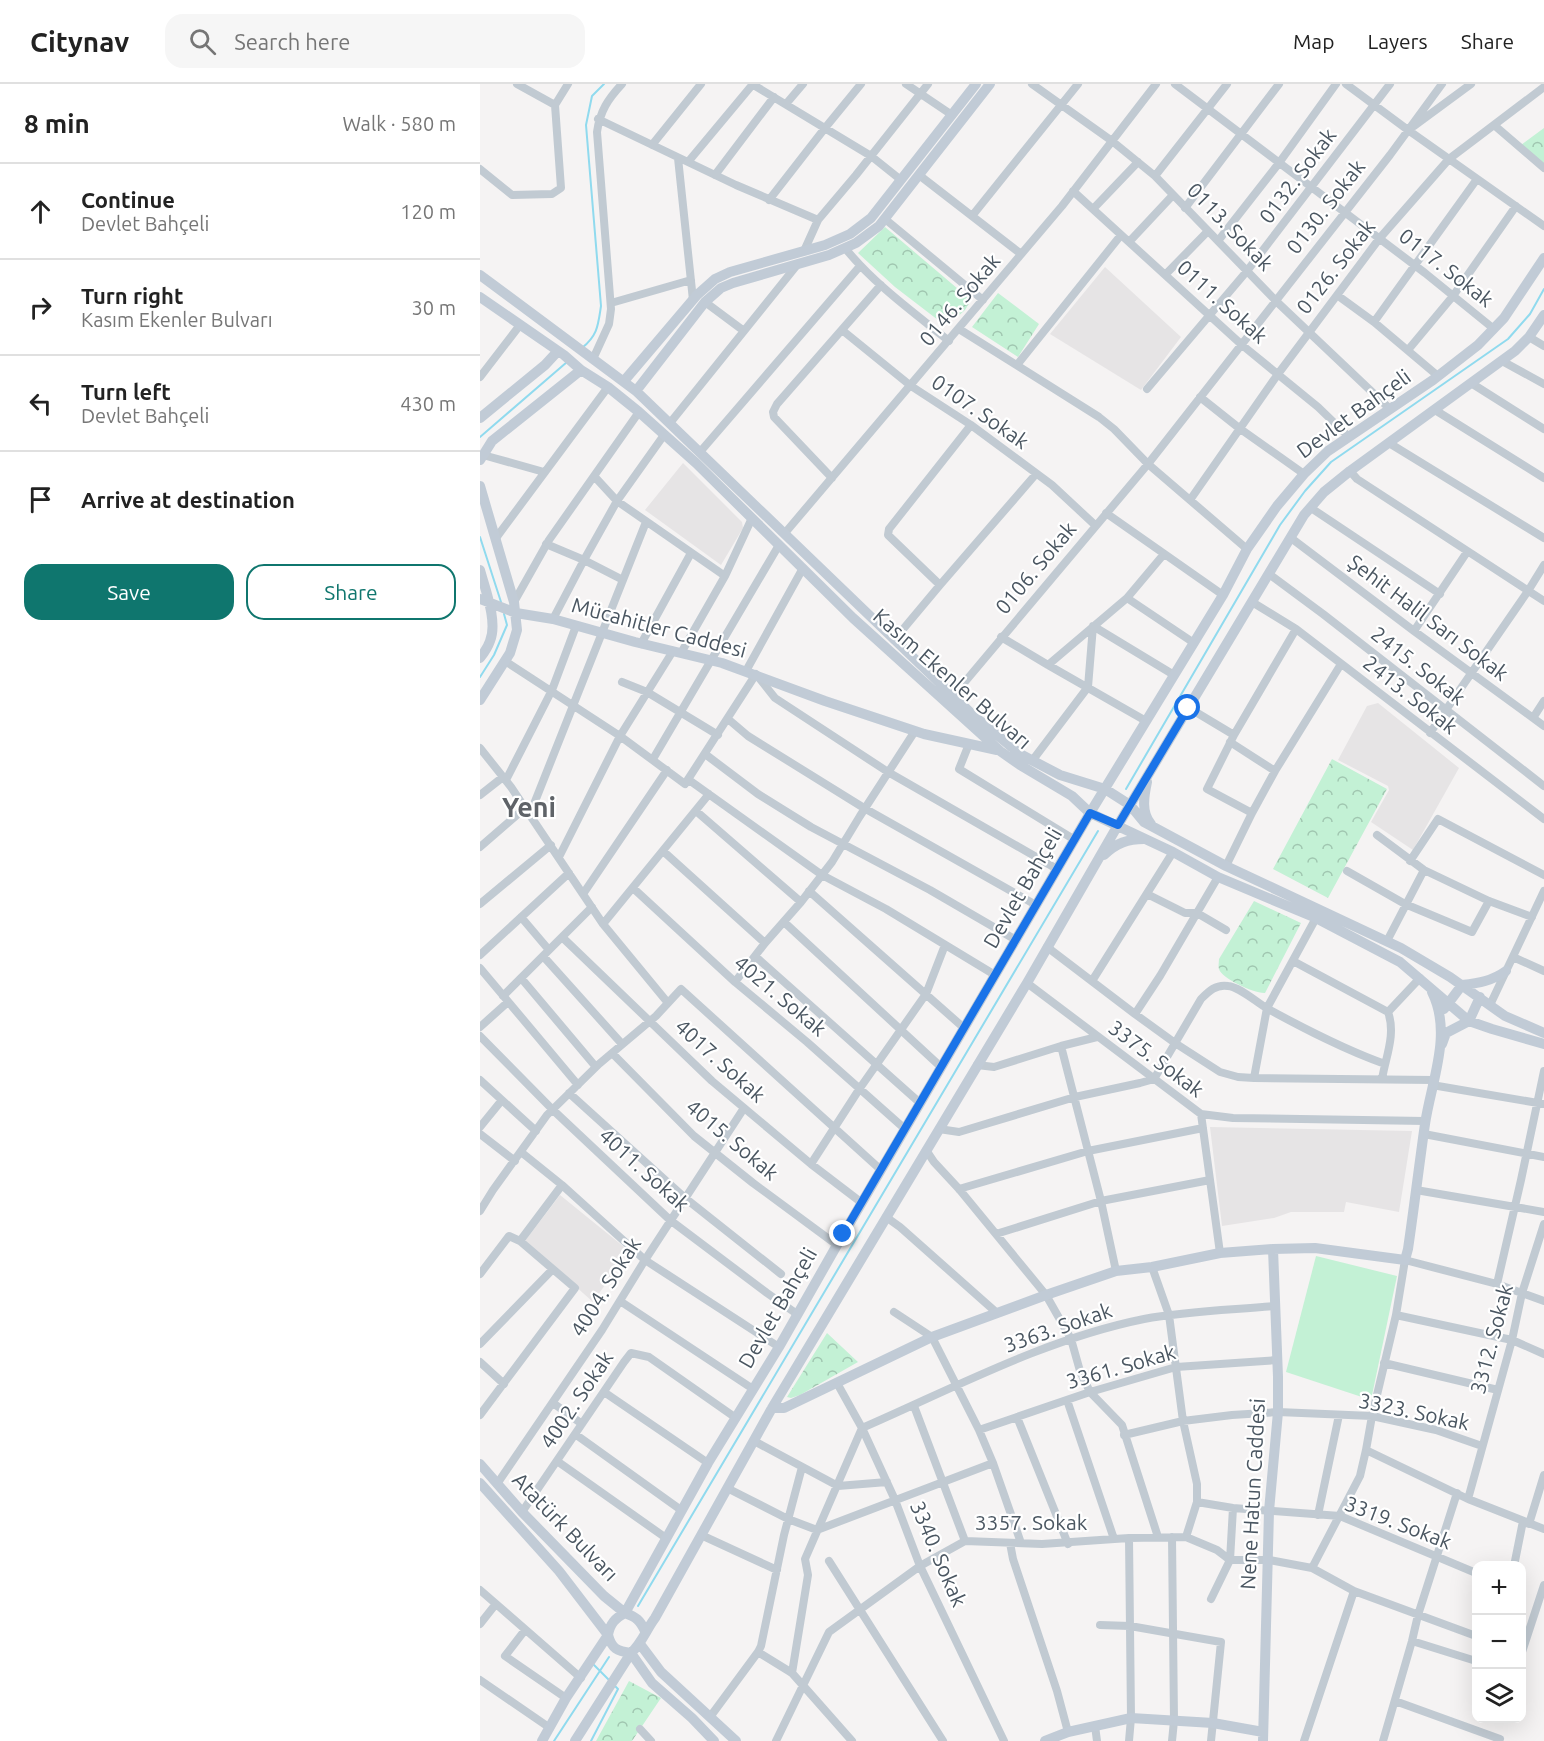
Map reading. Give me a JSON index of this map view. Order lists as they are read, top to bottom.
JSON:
{
  "streets": {
    "street": [
      "0132. Sokak",
      "0130. Sokak",
      "0113. Sokak",
      "0126. Sokak",
      "0117. Sokak",
      "0146. Sokak",
      "0111. Sokak",
      "0107. Sokak",
      "Devlet Bahçeli",
      "0106. Sokak",
      "Şehit Halil Sarı Sokak",
      "Mücahitler Caddesi",
      "2415. Sokak",
      "Kasım Ekenler Bulvarı",
      "2413. Sokak",
      "4021. Sokak",
      "3375. Sokak",
      "4017. Sokak",
      "4015. Sokak",
      "4011. Sokak",
      "4004. Sokak",
      "3363. Sokak",
      "3312. Sokak",
      "3361. Sokak",
      "4002. Sokak",
      "3323. Sokak",
      "Nene Hatun Caddesi",
      "3357. Sokak",
      "3319. Sokak",
      "Atatürk Bulvarı",
      "3340. Sokak"
    ]
  },
  "crossings": [
    ["0132. Sokak", "0113. Sokak"],
    ["0132. Sokak", "0117. Sokak"],
    ["0132. Sokak", "0111. Sokak"],
    ["0130. Sokak", "0113. Sokak"],
    ["0130. Sokak", "0117. Sokak"],
    ["0130. Sokak", "0111. Sokak"],
    ["0130. Sokak", "0106. Sokak"],
    ["0113. Sokak", "0126. Sokak"],
    ["0113. Sokak", "0146. Sokak"],
    ["0113. Sokak", "Devlet Bahçeli"],
    ["0126. Sokak", "0117. Sokak"],
    ["0126. Sokak", "0111. Sokak"],
    ["0117. Sokak", "Devlet Bahçeli"],
    ["0146. Sokak", "0111. Sokak"],
    ["0146. Sokak", "0107. Sokak"],
    ["0146. Sokak", "Kasım Ekenler Bulvarı"],
    ["0111. Sokak", "Devlet Bahçeli"],
    ["0107. Sokak", "0106. Sokak"],
    ["Devlet Bahçeli", "Şehit Halil Sarı Sokak"],
    ["Devlet Bahçeli", "2415. Sokak"],
    ["Devlet Bahçeli", "Kasım Ekenler Bulvarı"],
    ["Devlet Bahçeli", "2413. Sokak"],
    ["Devlet Bahçeli", "4021. Sokak"],
    ["Devlet Bahçeli", "3375. Sokak"],
    ["Devlet Bahçeli", "4017. Sokak"],
    ["Devlet Bahçeli", "4015. Sokak"],
    ["Devlet Bahçeli", "4011. Sokak"],
    ["Devlet Bahçeli", "4002. Sokak"],
    ["Devlet Bahçeli", "Atatürk Bulvarı"],
    ["0106. Sokak", "Kasım Ekenler Bulvarı"],
    ["Mücahitler Caddesi", "Kasım Ekenler Bulvarı"],
    ["4017. Sokak", "4004. Sokak"],
    ["4015. Sokak", "4004. Sokak"],
    ["4011. Sokak", "4004. Sokak"],
    ["4004. Sokak", "Atatürk Bulvarı"],
    ["3363. Sokak", "Nene Hatun Caddesi"],
    ["3363. Sokak", "3340. Sokak"],
    ["3312. Sokak", "3323. Sokak"],
    ["3361. Sokak", "Nene Hatun Caddesi"],
    ["4002. Sokak", "Atatürk Bulvarı"],
    ["3323. Sokak", "Nene Hatun Caddesi"],
    ["Nene Hatun Caddesi", "3319. Sokak"],
    ["3357. Sokak", "3340. Sokak"]
  ],
  "districts": ["Yeni"],
  "page": {
    "header": "Citynav",
    "search": "Search here",
    "nav": ["Map", "Layers", "Share"],
    "heading": ["8 min", "Walk · 580 m"],
    "list": [
      ["Continue", "Devlet Bahçeli", "120 m"],
      ["Turn right", "Kasım Ekenler Bulvarı", "30 m"],
      ["Turn left", "Devlet Bahçeli", "430 m"],
      "Arrive at destination"
    ],
    "buttons": ["Save", "Share"],
    "map_buttons": ["+", "−"]
  }
}
